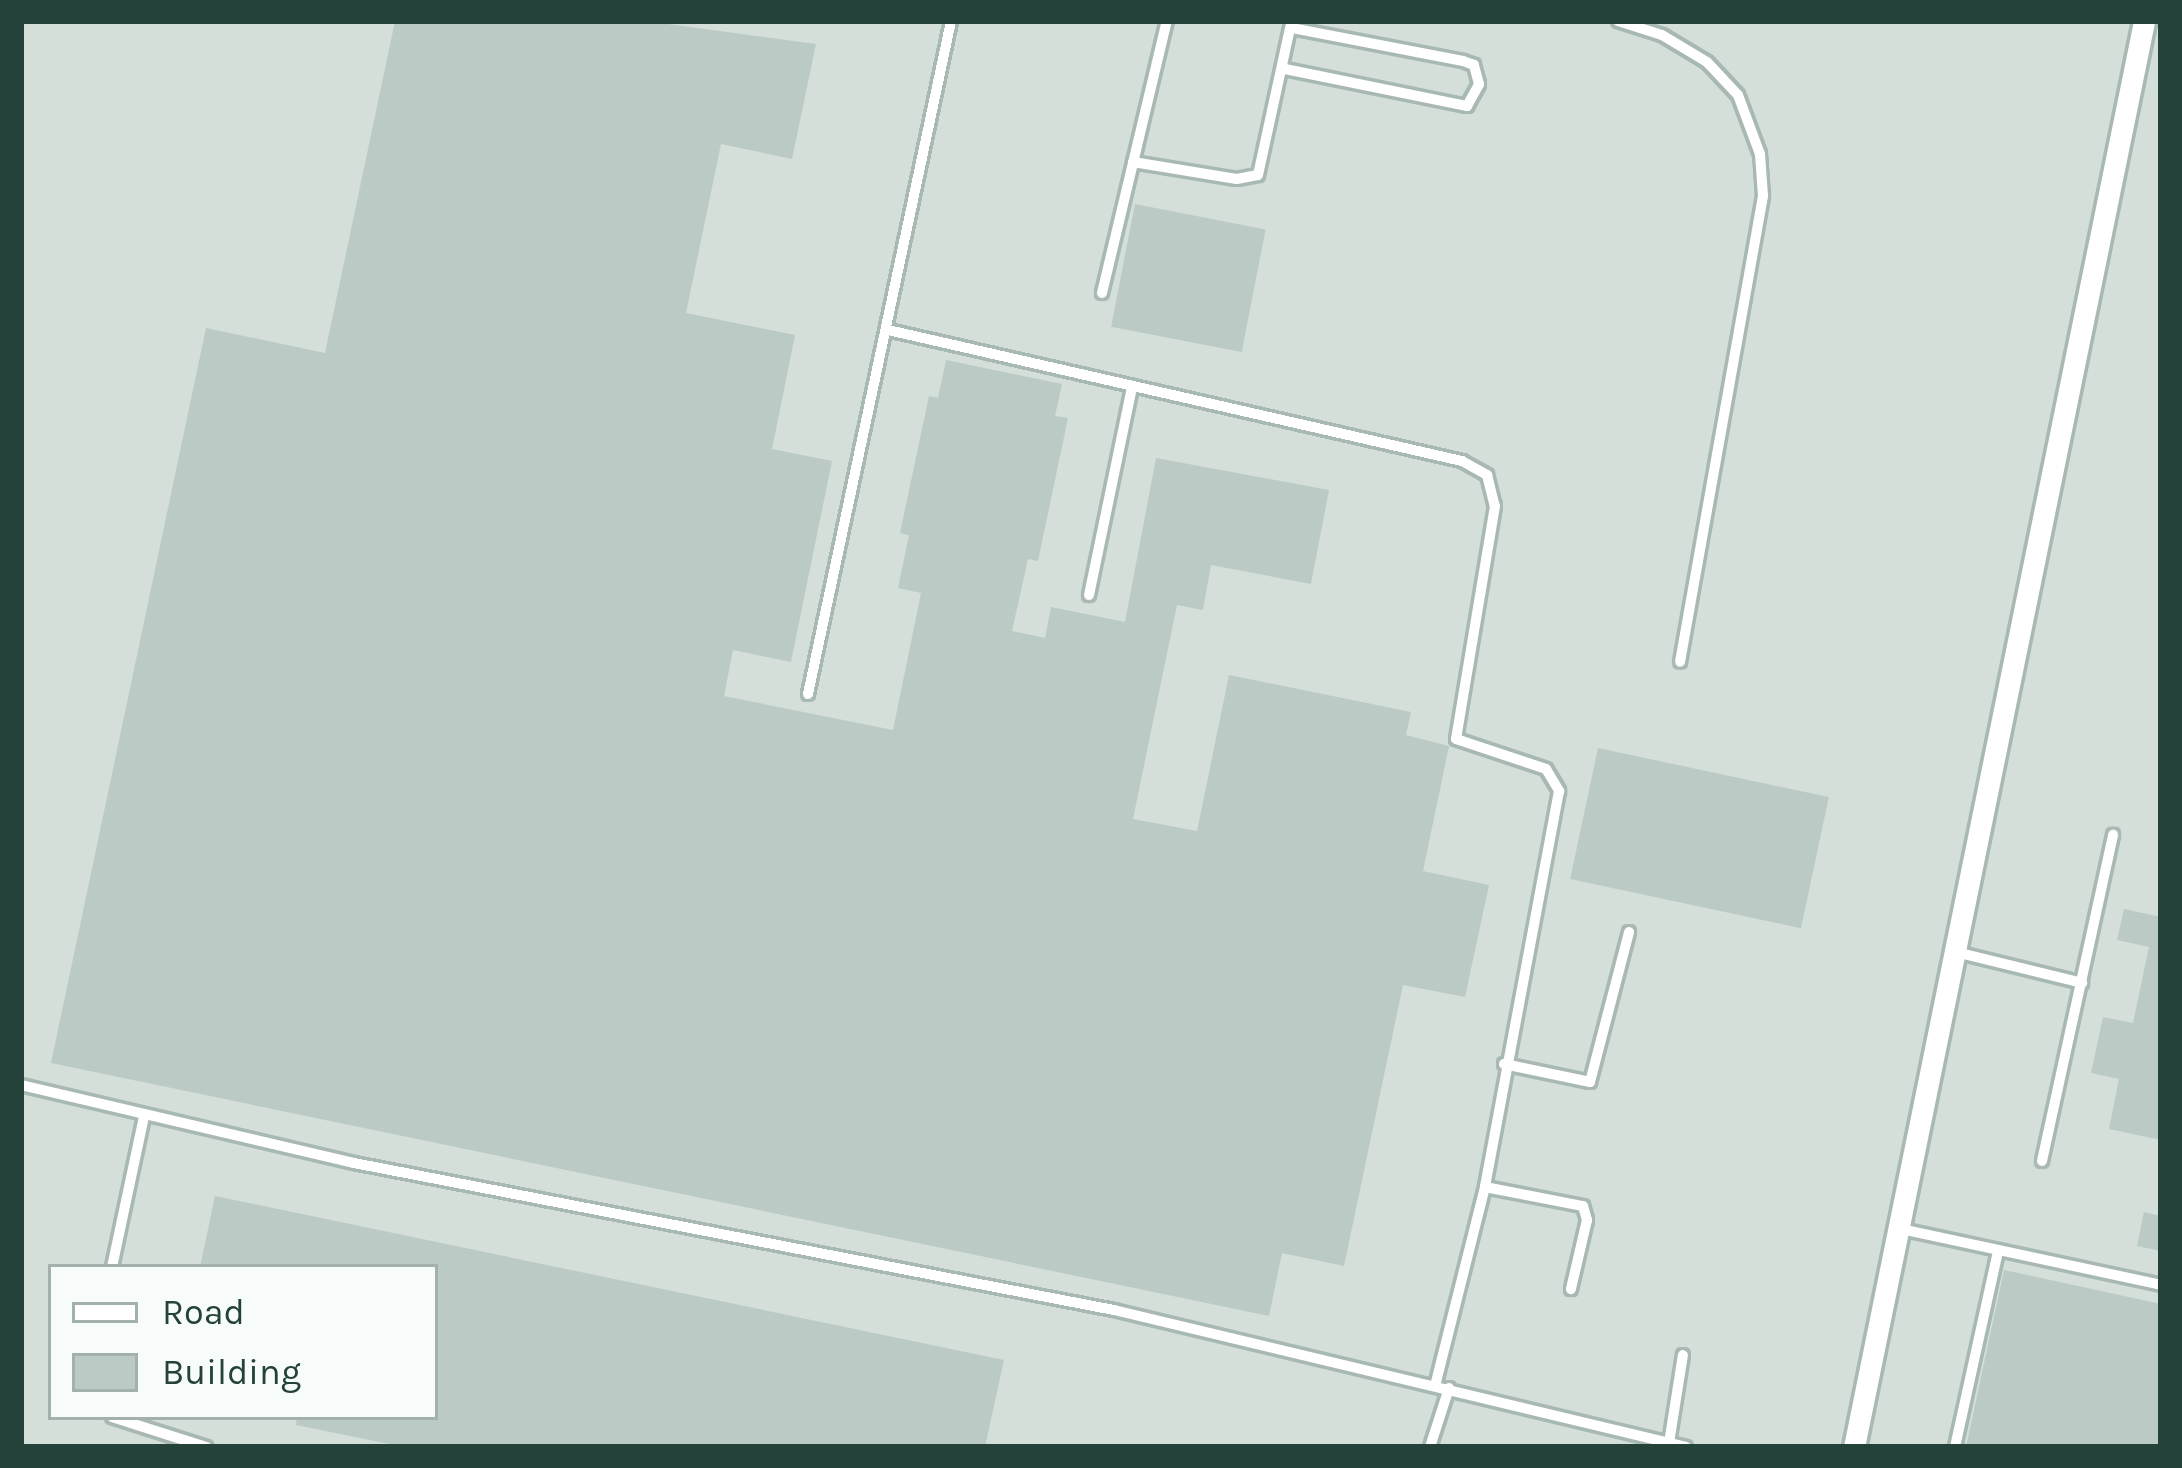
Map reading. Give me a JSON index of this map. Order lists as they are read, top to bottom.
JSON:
{
  "legend": ["Road", "Building"]
}
